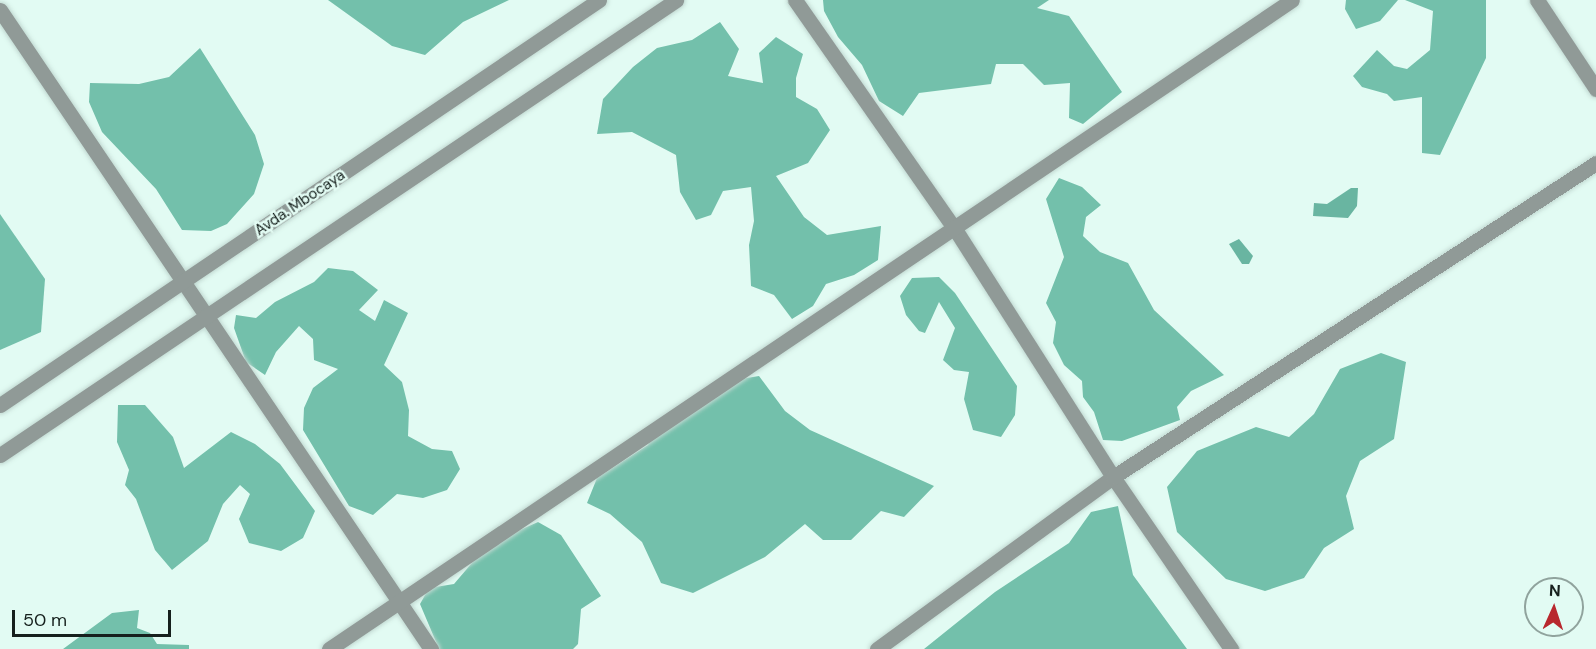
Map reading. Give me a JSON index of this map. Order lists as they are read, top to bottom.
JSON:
{
  "streets": {
    "street": ["Avda. Mbocaya"]
  },
  "scale_bar": "50 m",
  "north": "top"
}
